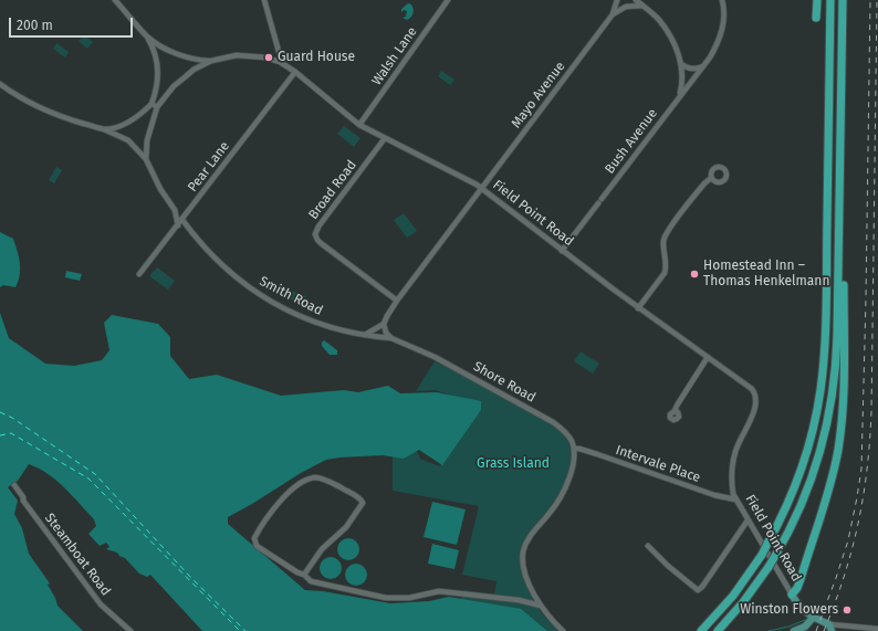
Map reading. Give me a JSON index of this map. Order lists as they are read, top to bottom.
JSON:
{
  "streets": {
    "main road": ["Field Point Road"],
    "street": [
      "Walsh Lane",
      "Mayo Avenue",
      "Bush Avenue",
      "Pear Lane",
      "Broad Road",
      "Smith Road",
      "Shore Road",
      "Intervale Place",
      "Steamboat Road"
    ]
  },
  "crossings": [
    ["Walsh Lane", "Field Point Road"],
    ["Mayo Avenue", "Field Point Road"],
    ["Bush Avenue", "Field Point Road"],
    ["Pear Lane", "Field Point Road"],
    ["Pear Lane", "Smith Road"],
    ["Broad Road", "Field Point Road"],
    ["Field Point Road", "Intervale Place"],
    ["Smith Road", "Shore Road"],
    ["Shore Road", "Intervale Place"]
  ],
  "parks": ["Grass Island"],
  "places": ["Guard House", "Homestead Inn – Thomas Henkelmann", "Winston Flowers"],
  "scale_bar": "200 m"
}
